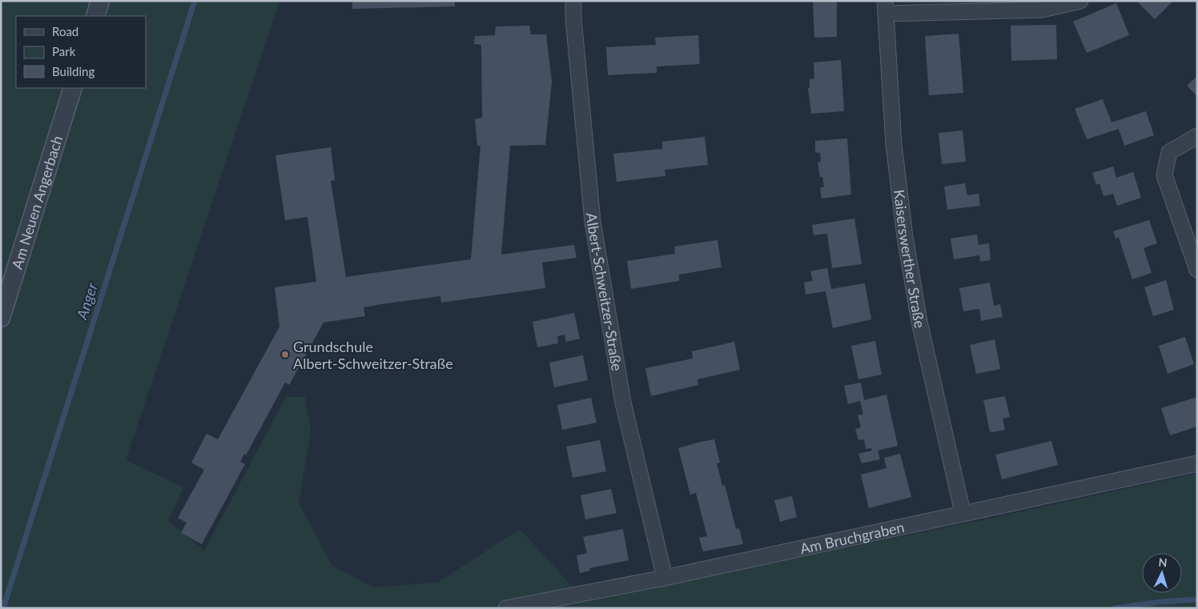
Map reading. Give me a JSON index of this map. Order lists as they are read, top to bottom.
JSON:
{
  "streets": {
    "street": [
      "Am Neuen Angerbach",
      "Kaiserswerther Straße",
      "Albert-Schweitzer-Straße",
      "Am Bruchgraben"
    ]
  },
  "crossings": [
    ["Kaiserswerther Straße", "Am Bruchgraben"],
    ["Albert-Schweitzer-Straße", "Am Bruchgraben"]
  ],
  "water": ["Anger"],
  "places": ["Grundschule Albert-Schweitzer-Straße"],
  "legend": ["Road", "Park", "Building"],
  "north": "top"
}
